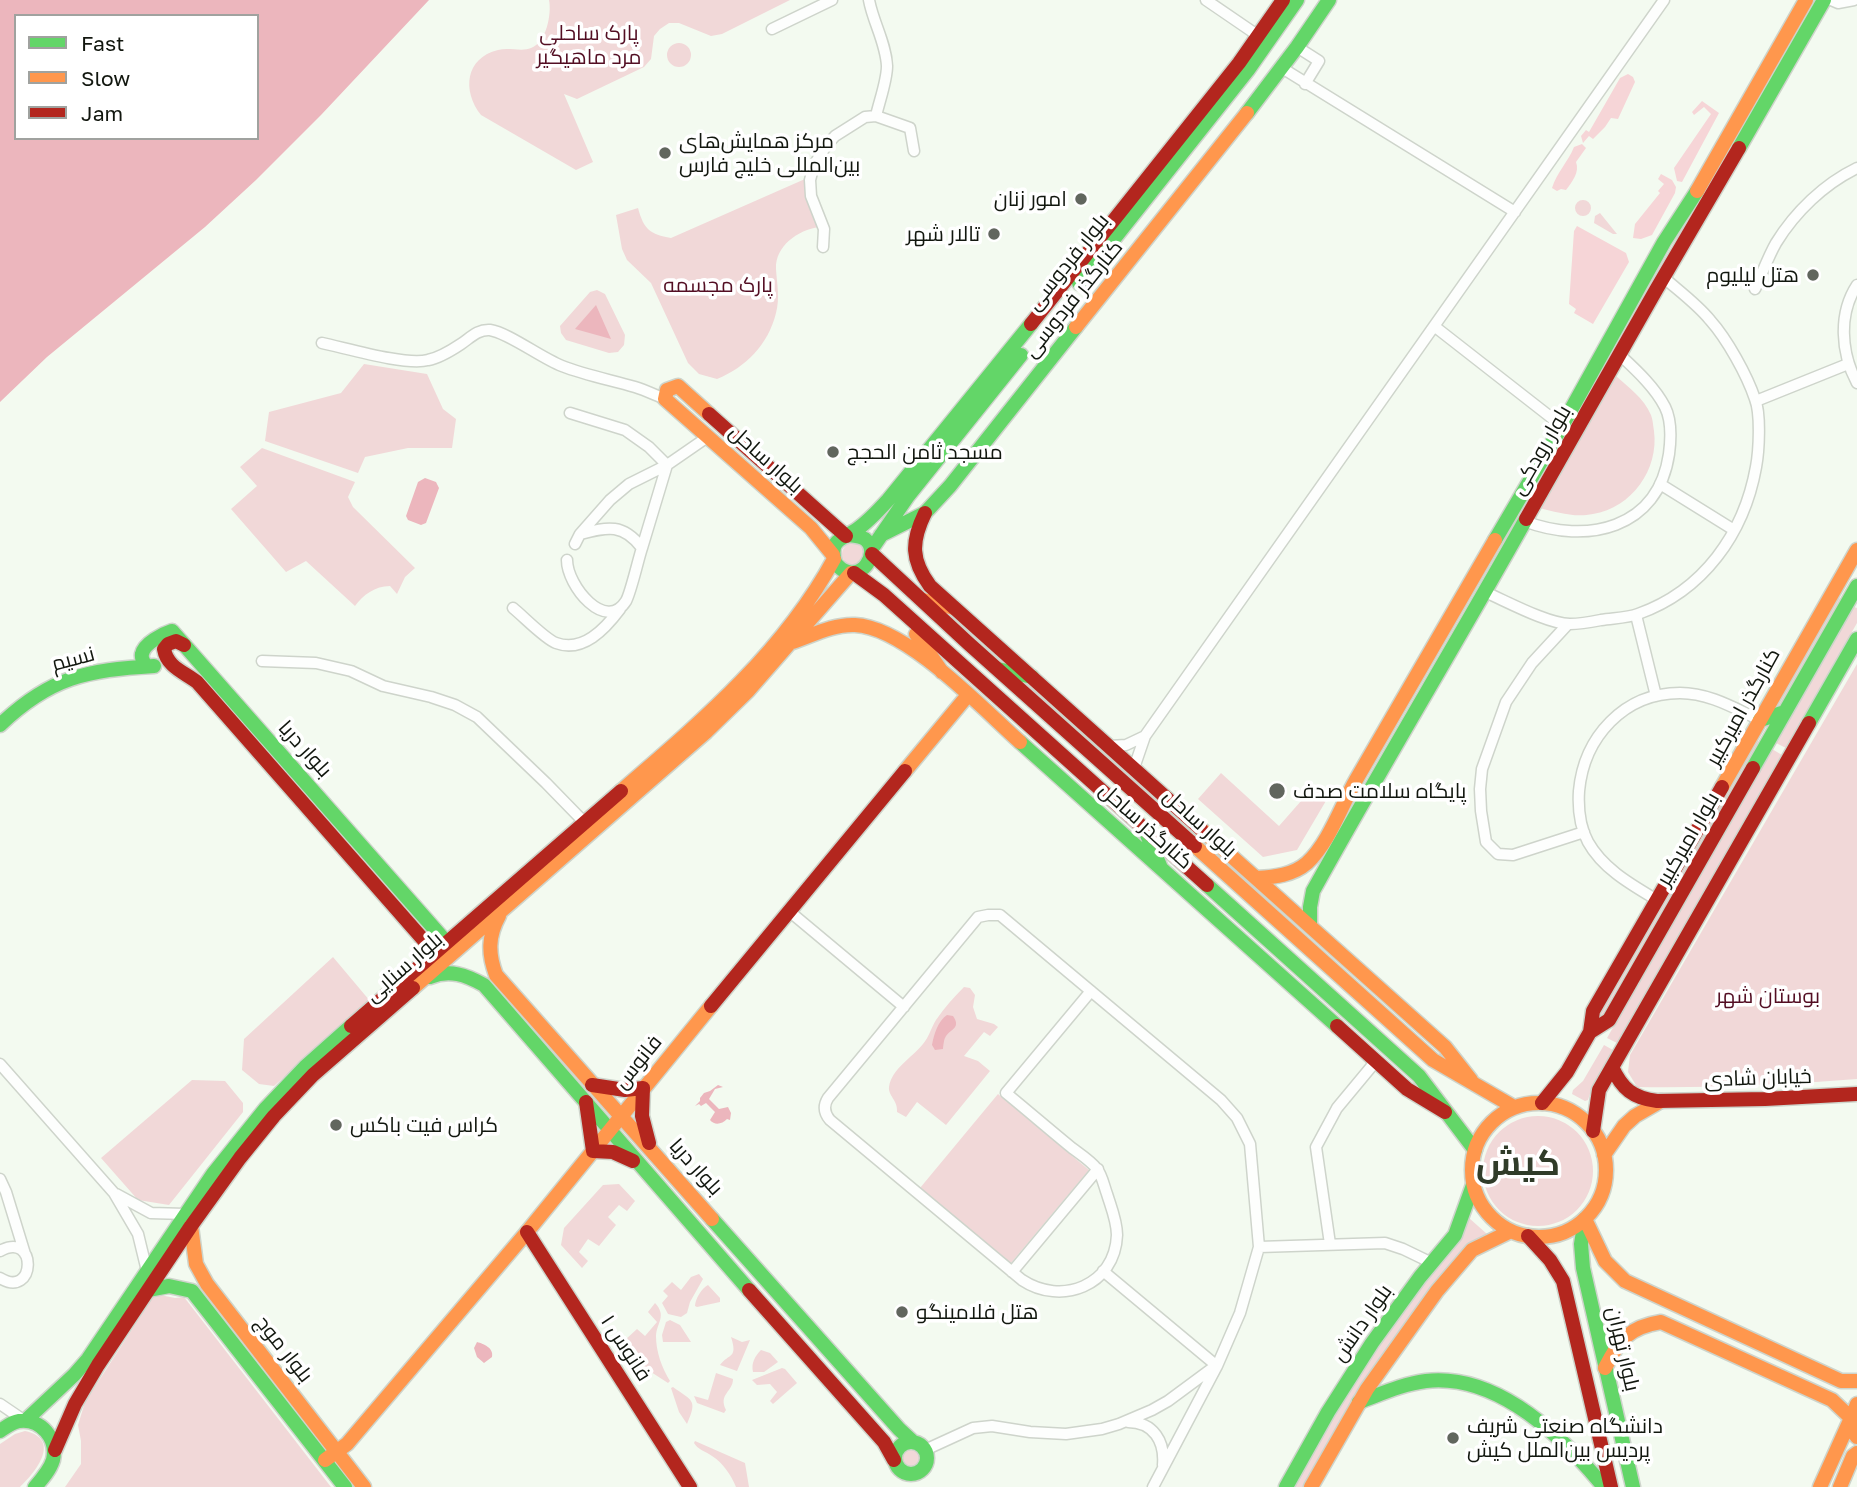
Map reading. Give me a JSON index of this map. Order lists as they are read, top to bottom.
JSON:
{
  "streets": {
    "main road": [
      "بلوار فردوسی",
      "کنارگذر فردوسی",
      "بلوار رودکی",
      "بلوار ساحل",
      "نسیم",
      "کنارگذر امیرکبیر",
      "بلوار دریا",
      "کنارگذر ساحل",
      "بلوار امیرکبیر",
      "بلوار سنایی",
      "فانوس",
      "خیابان شادی",
      "بلوار دانش",
      "فانوس ۱",
      "بلوار موج",
      "بلوار تهران"
    ]
  },
  "crossings": [
    ["بلوار فردوسی", "کنارگذر فردوسی"],
    ["بلوار فردوسی", "بلوار ساحل"],
    ["بلوار فردوسی", "بلوار سنایی"],
    ["کنارگذر فردوسی", "کنارگذر ساحل"],
    ["بلوار رودکی", "کنارگذر ساحل"],
    ["بلوار ساحل", "کنارگذر ساحل"],
    ["بلوار ساحل", "بلوار امیرکبیر"],
    ["بلوار ساحل", "بلوار سنایی"],
    ["بلوار ساحل", "بلوار دانش"],
    ["بلوار ساحل", "بلوار تهران"],
    ["نسیم", "بلوار دریا"],
    ["کنارگذر امیرکبیر", "بلوار امیرکبیر"],
    ["بلوار دریا", "بلوار سنایی"],
    ["بلوار دریا", "فانوس"],
    ["کنارگذر ساحل", "بلوار سنایی"],
    ["کنارگذر ساحل", "فانوس"],
    ["بلوار امیرکبیر", "بلوار دانش"],
    ["بلوار امیرکبیر", "بلوار تهران"],
    ["بلوار سنایی", "بلوار موج"],
    ["فانوس", "فانوس ۱"],
    ["فانوس", "بلوار موج"],
    ["بلوار دانش", "بلوار تهران"]
  ],
  "districts": ["كيش"],
  "parks": ["پارک ساحلی مرد ماهیگیر", "پارک مجسمه", "بوستان شهر"],
  "places": [
    "مرکز همایش‌های بین‌المللی خلیج فارس",
    "امور زنان",
    "تالار شهر",
    "هتل لیلیوم",
    "مسجد ثامن الحجج",
    "پایگاه سلامت صدف",
    "کراس فیت باکس",
    "هتل فلامینگو",
    "دانشگاه صنعتی شریف پردیس بین‌الملل کیش"
  ],
  "legend": ["Fast", "Slow", "Jam"]
}
